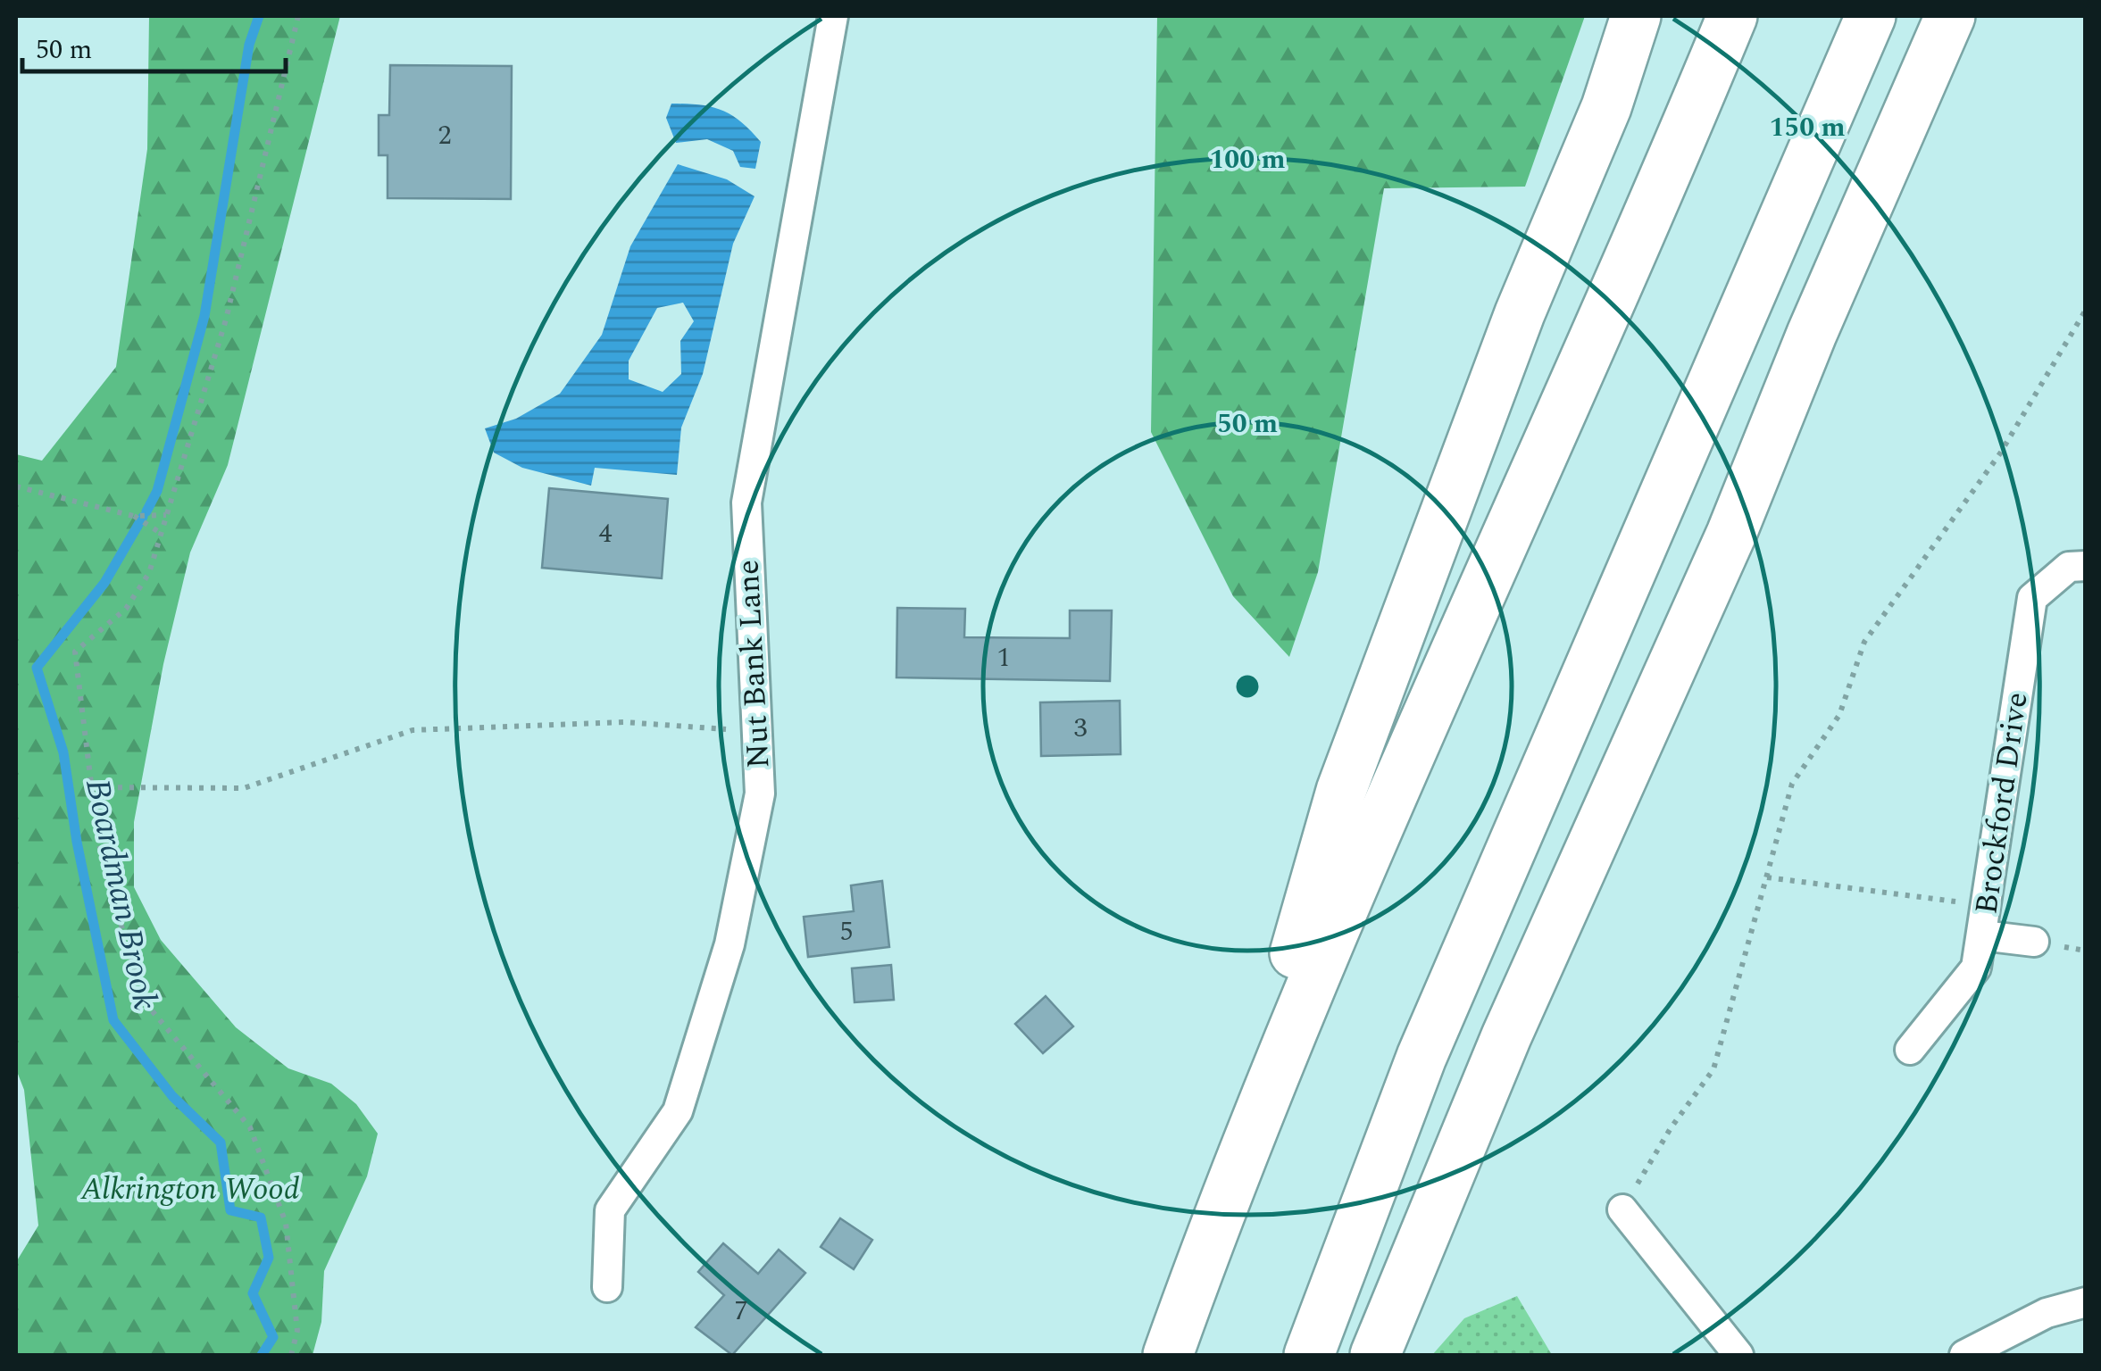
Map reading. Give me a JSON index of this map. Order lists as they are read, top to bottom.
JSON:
{
  "streets": {
    "street": ["Nut Bank Lane", "Brockford Drive"]
  },
  "water": ["Boardman Brook"],
  "parks": ["Alkrington Wood"],
  "house_numbers": [
    "2",
    "4",
    "1",
    "3",
    "5",
    "7"
  ],
  "scale_bar": "50 m",
  "rings": ["150 m", "100 m", "50 m"]
}
